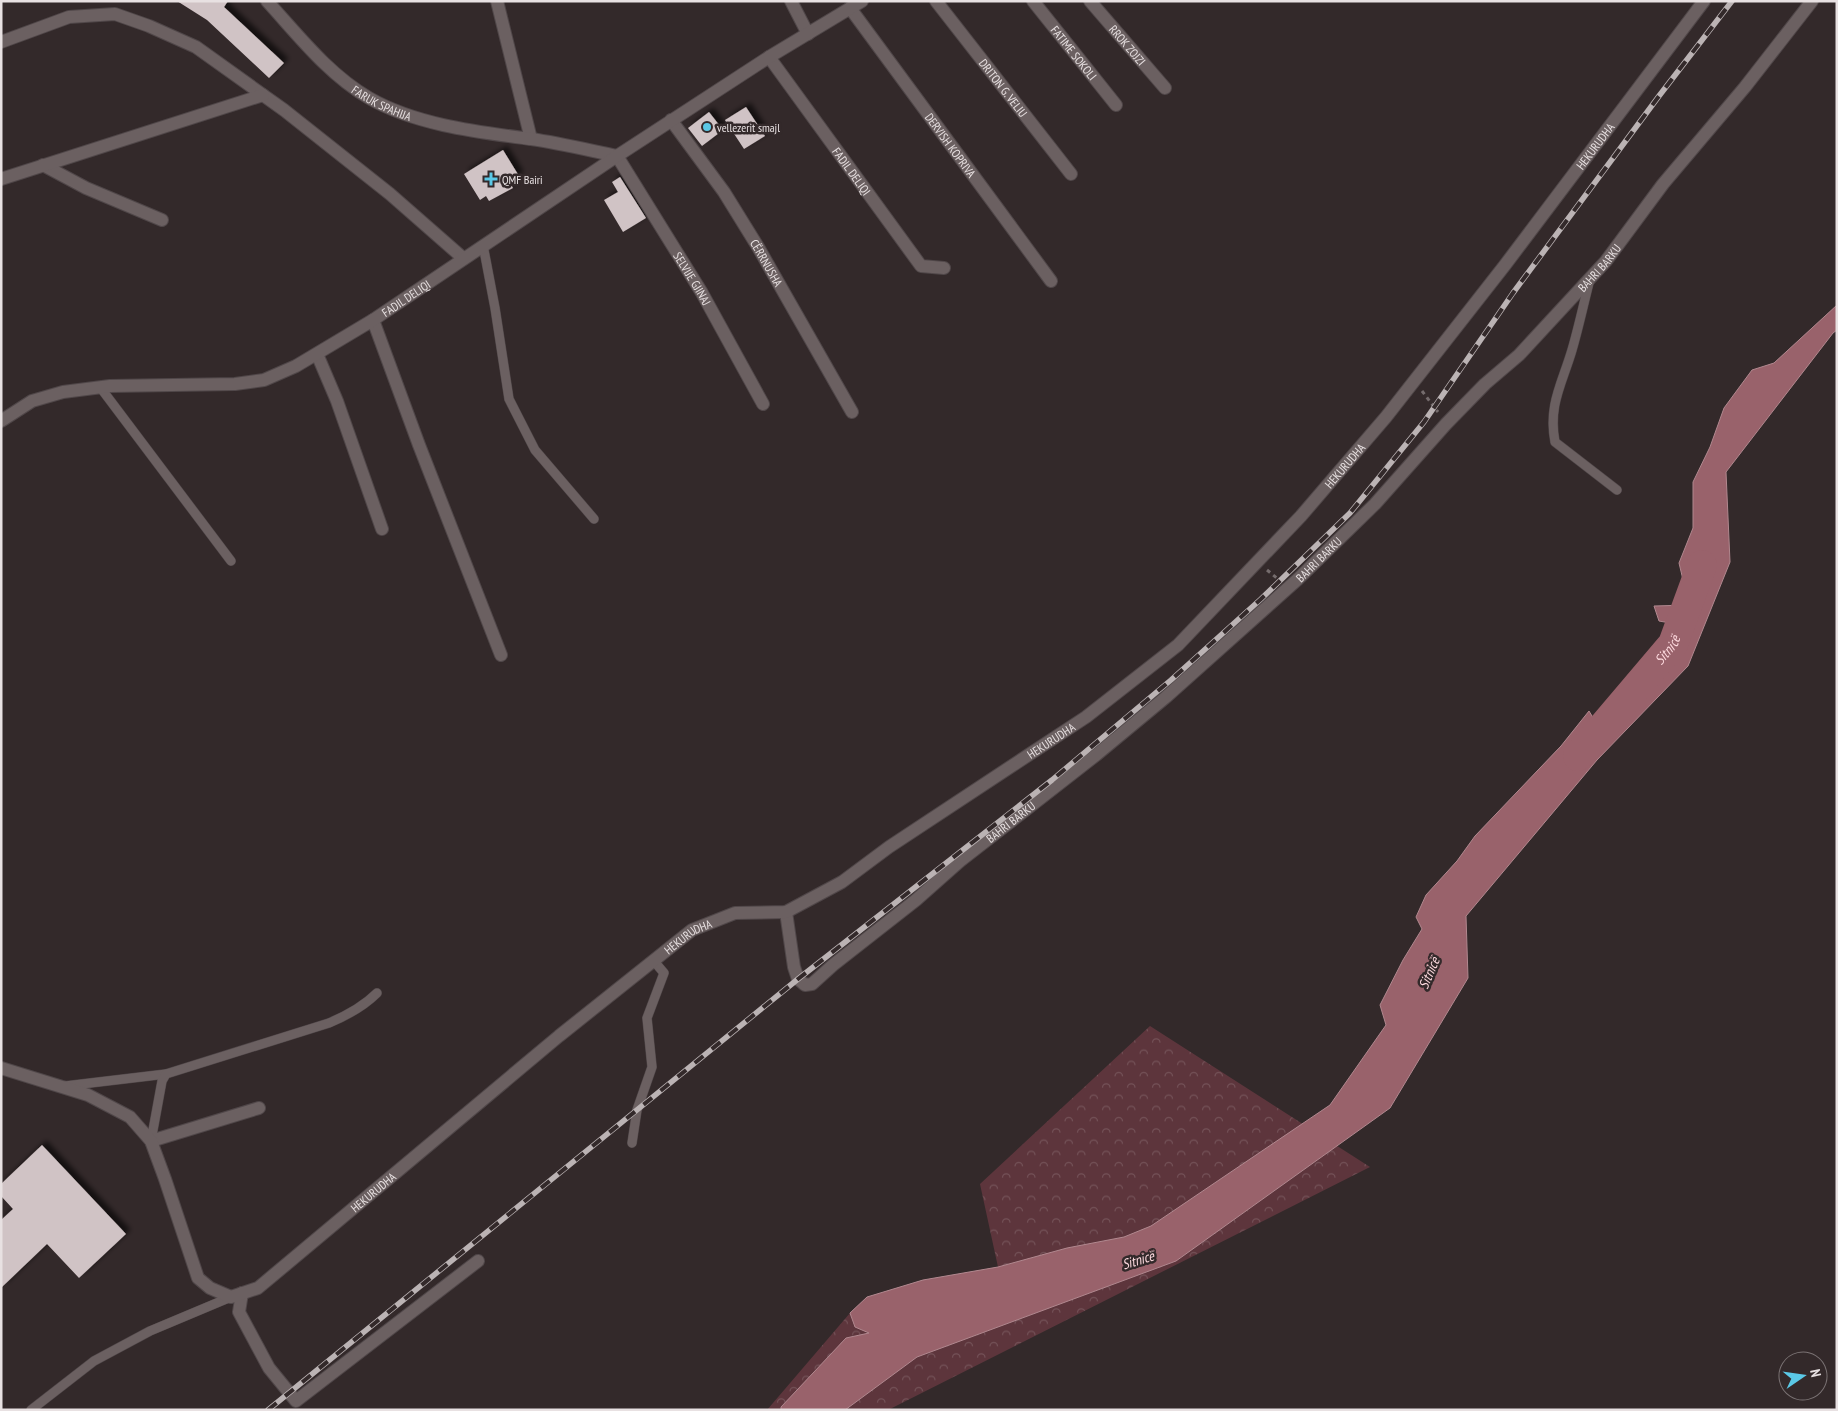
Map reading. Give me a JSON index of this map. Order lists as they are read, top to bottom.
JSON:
{
  "streets": {
    "street": [
      "RROK ZOJZI",
      "FATIME SOKOLI",
      "DRITON G. VELIU",
      "FARUK SPAHIJA",
      "DERVISH KOPRIVA",
      "HEKURUDHA",
      "FADIL DELIQI",
      "CËRRNUSHA",
      "BAHRI BARKU",
      "SELVIJE GJINAJ"
    ]
  },
  "crossings": [
    ["FARUK SPAHIJA", "FADIL DELIQI"],
    ["FARUK SPAHIJA", "SELVIJE GJINAJ"],
    ["DERVISH KOPRIVA", "FADIL DELIQI"],
    ["HEKURUDHA", "BAHRI BARKU"],
    ["FADIL DELIQI", "CËRRNUSHA"],
    ["FADIL DELIQI", "SELVIJE GJINAJ"]
  ],
  "water": ["Sitnicë"],
  "places": {
    "other": ["vellezerit smajl"],
    "health": ["QMF Bairi"]
  },
  "north": "right"
}
